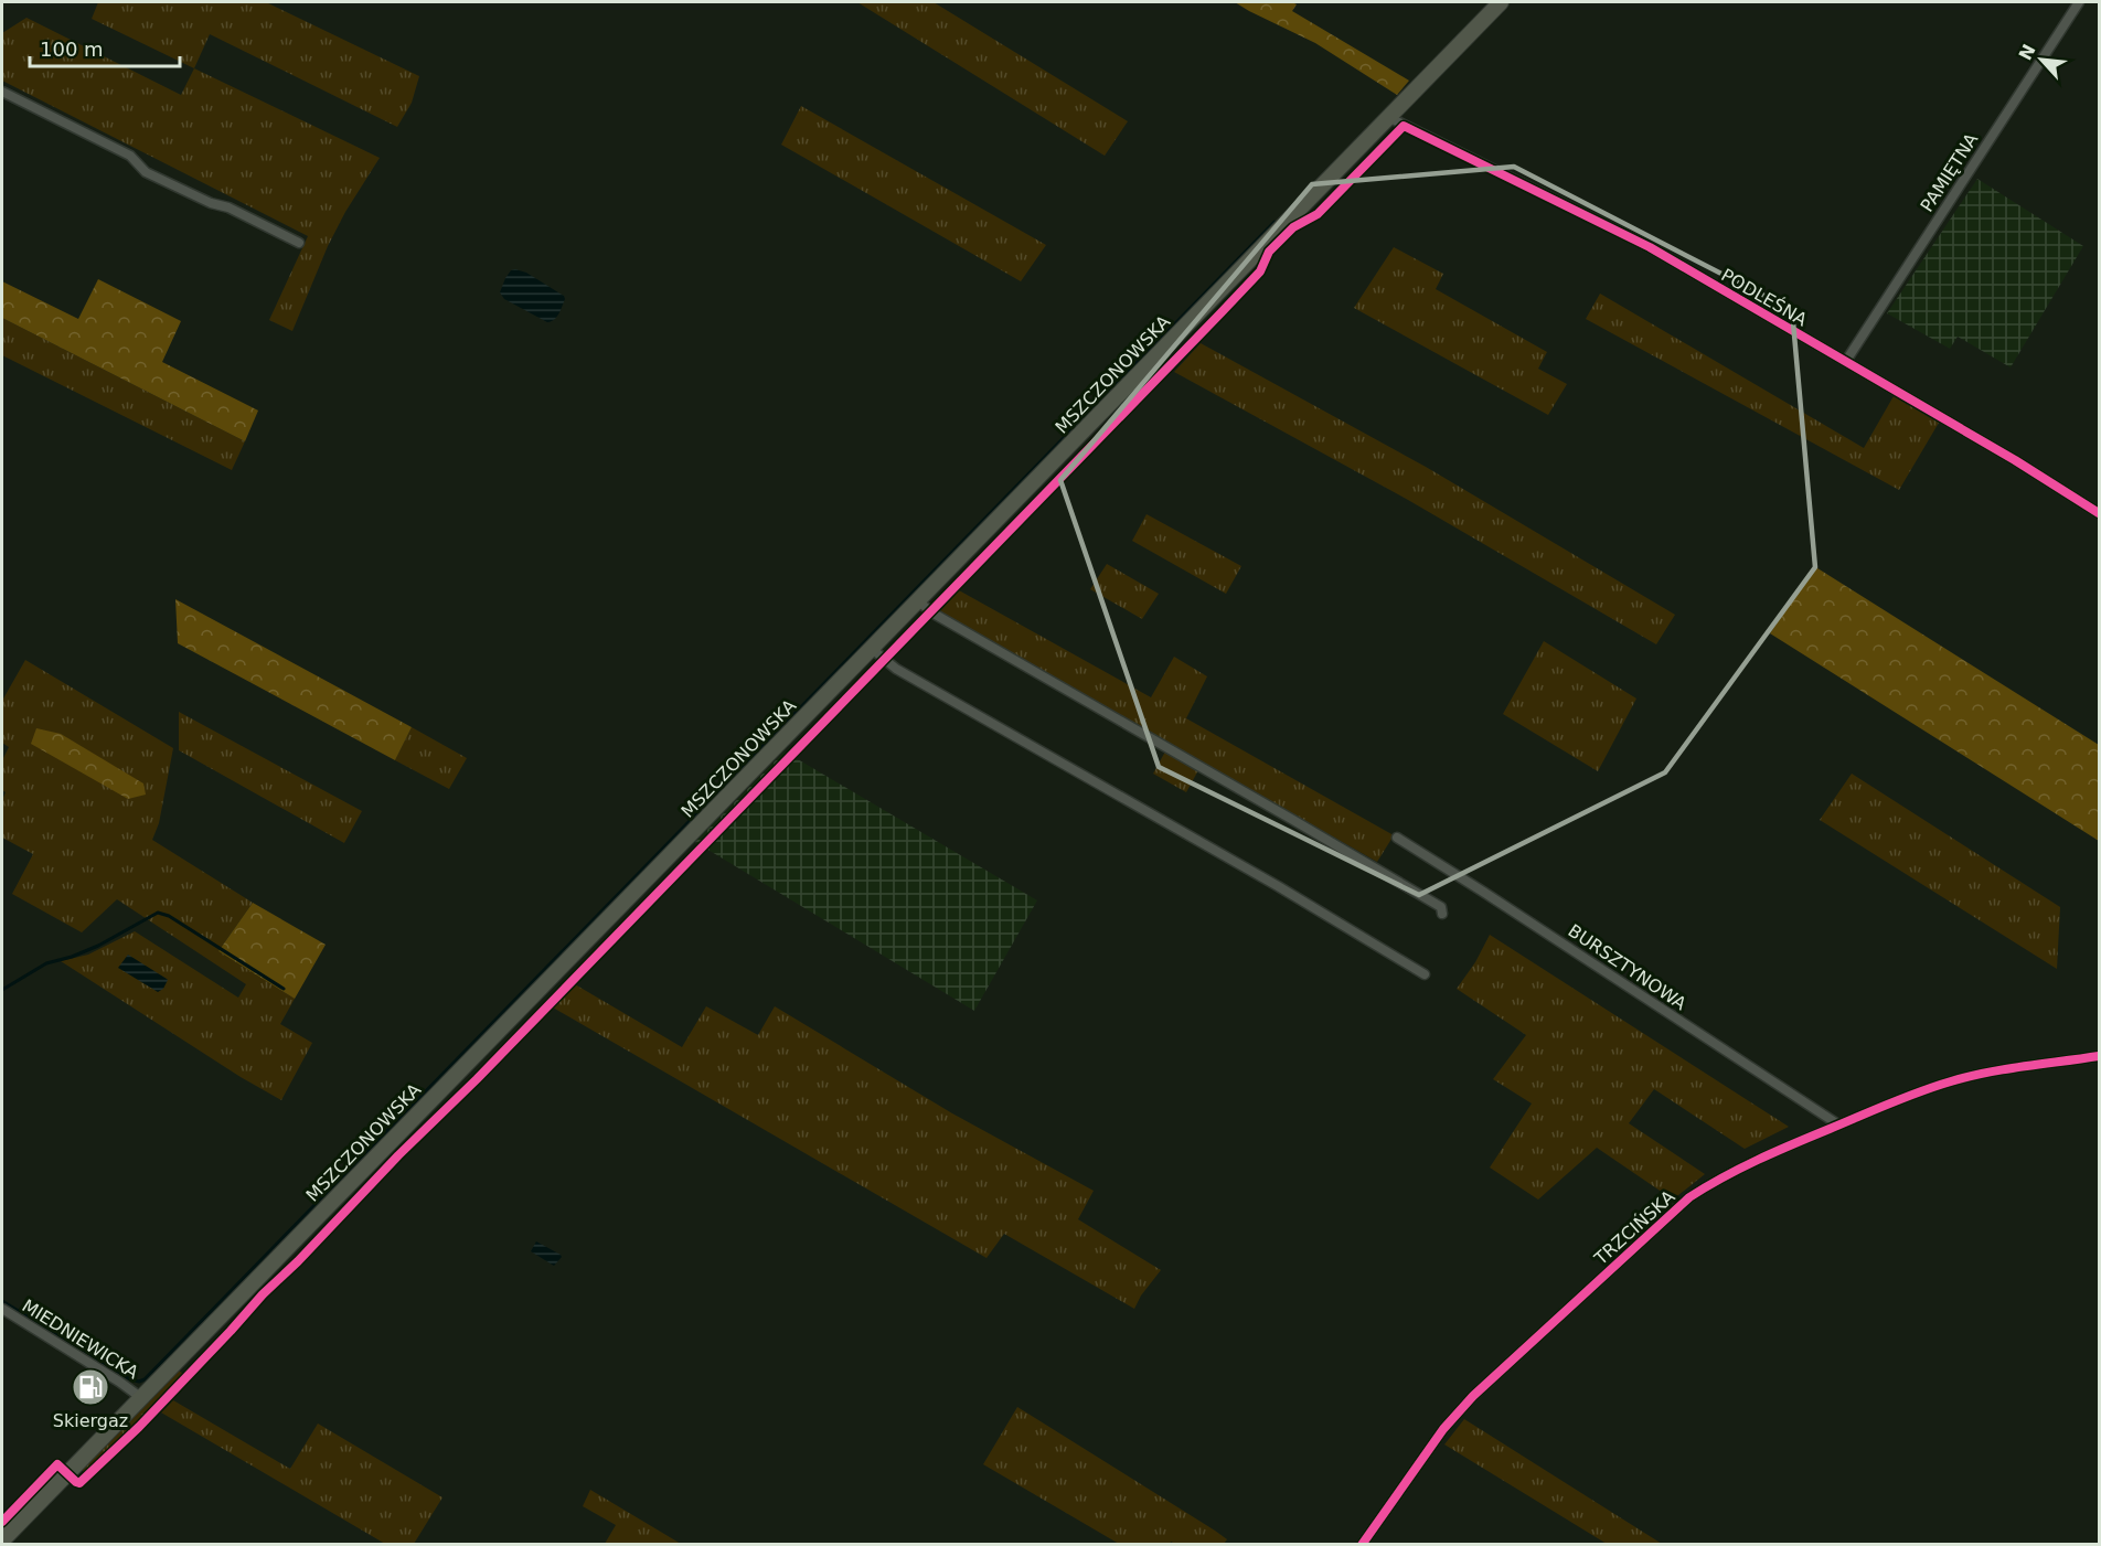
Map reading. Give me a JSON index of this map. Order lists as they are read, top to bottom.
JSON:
{
  "streets": {
    "main road": ["MSZCZONOWSKA"],
    "street": [
      "PAMIĘTNA",
      "PODLEŚNA",
      "BURSZTYNOWA",
      "TRZCIŃSKA",
      "MIEDNIEWICKA"
    ]
  },
  "crossings": [
    ["PAMIĘTNA", "PODLEŚNA"],
    ["PODLEŚNA", "MSZCZONOWSKA"],
    ["MSZCZONOWSKA", "MIEDNIEWICKA"],
    ["BURSZTYNOWA", "TRZCIŃSKA"]
  ],
  "places": {
    "fuel station": ["Skiergaz"]
  },
  "scale_bar": "100 m",
  "north": "top left"
}
